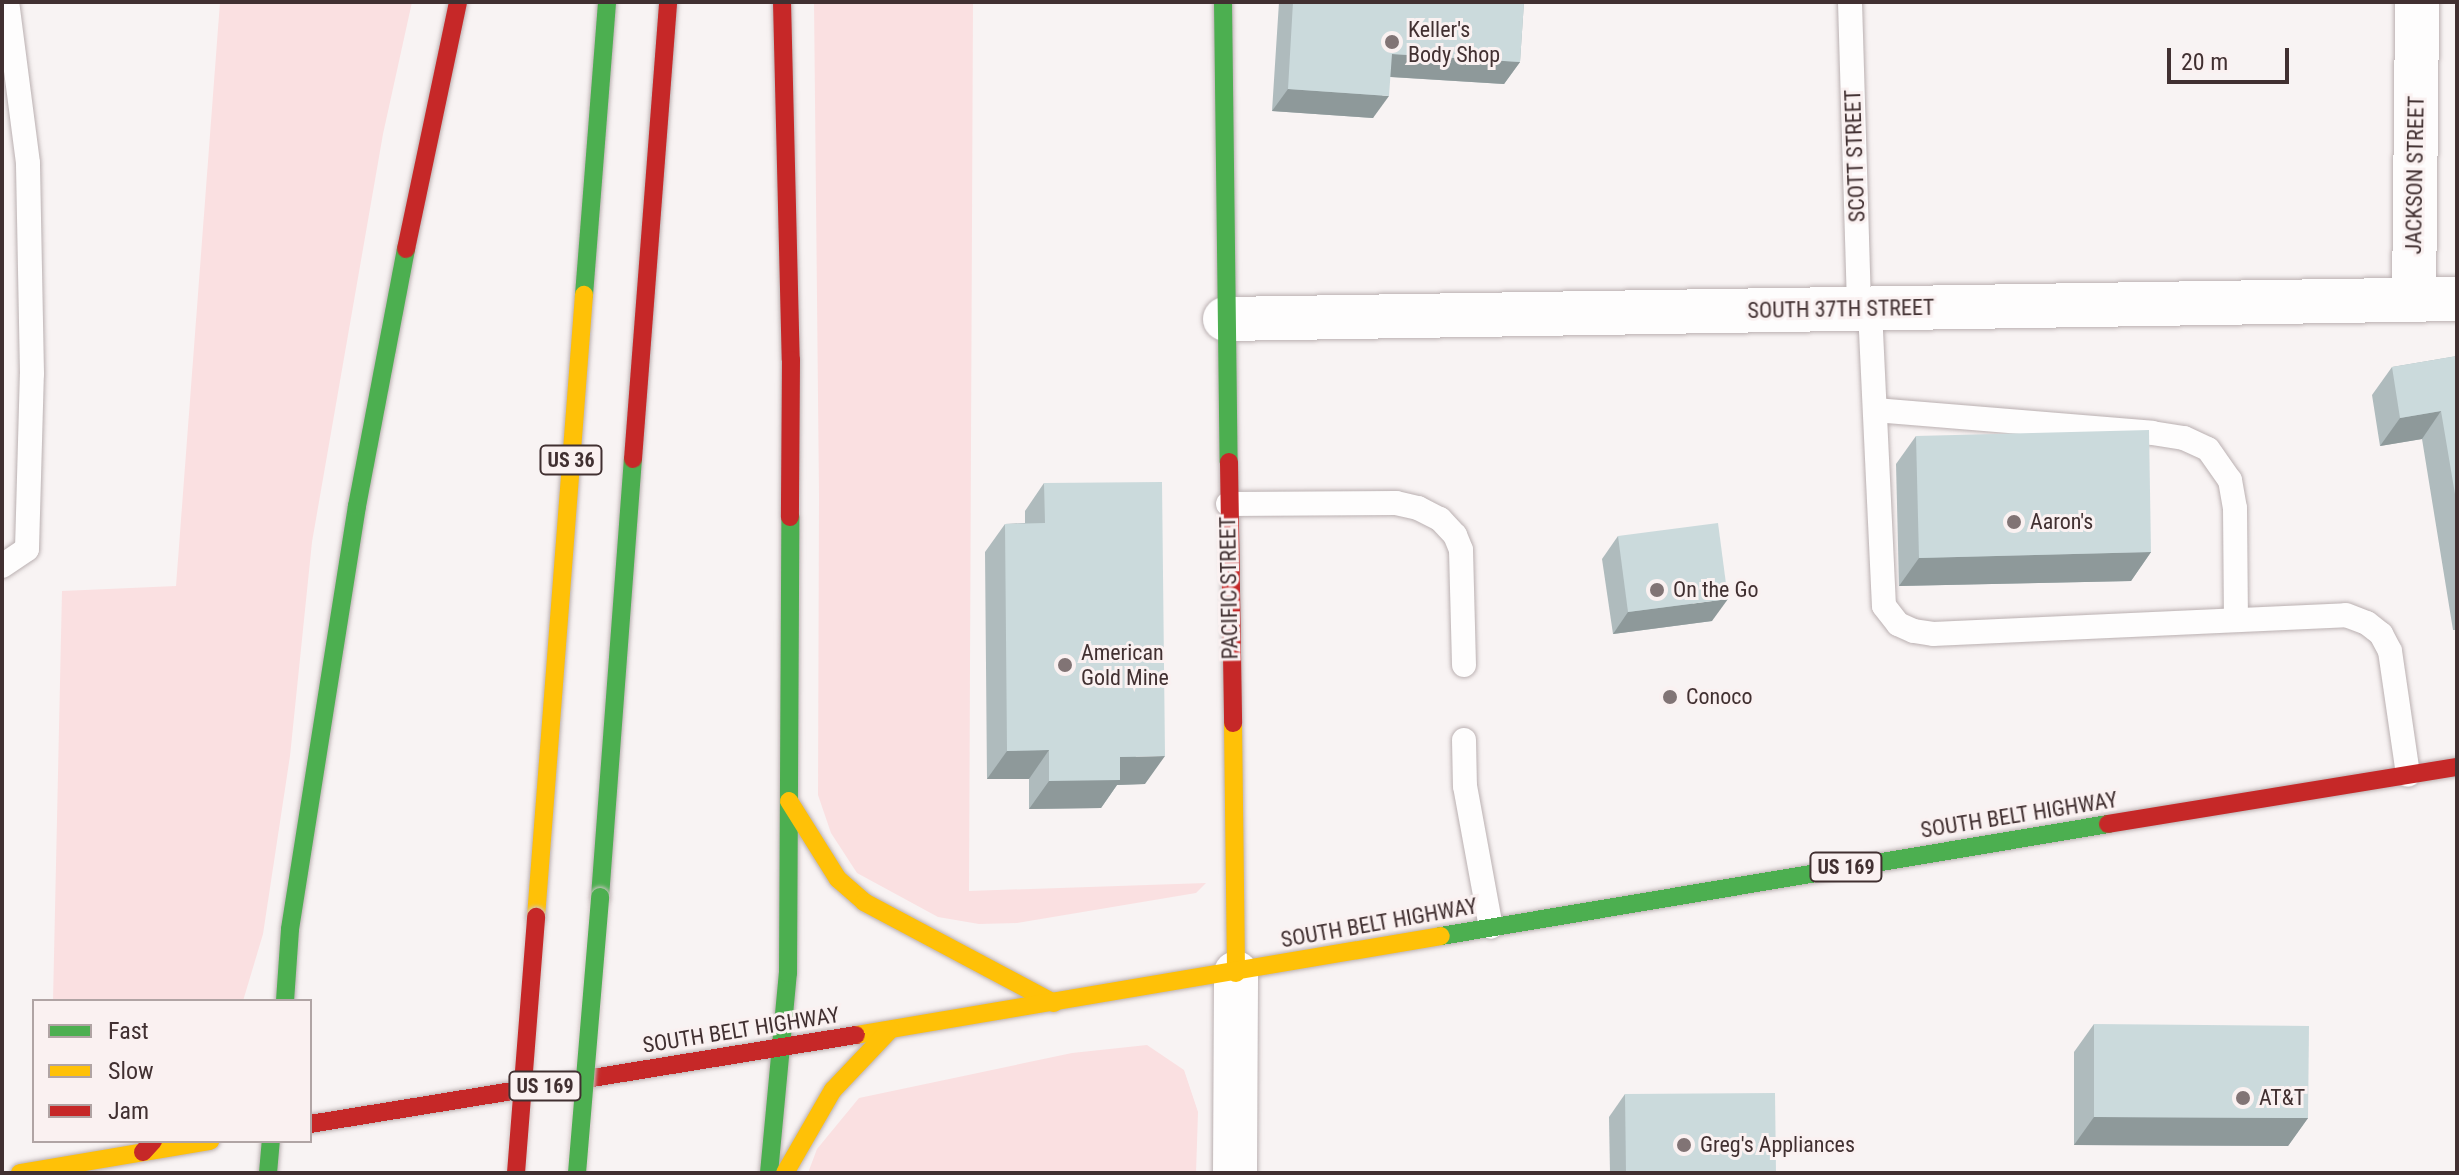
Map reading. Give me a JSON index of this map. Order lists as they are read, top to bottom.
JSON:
{
  "streets": {
    "main road": [
      "US 36",
      "PACIFIC STREET",
      "SOUTH BELT HIGHWAY",
      "US 169"
    ],
    "street": ["JACKSON STREET", "SOUTH 37TH STREET"],
    "lane": ["SCOTT STREET"]
  },
  "crossings": [
    ["SCOTT STREET", "SOUTH 37TH STREET"],
    ["SCOTT STREET", "SOUTH BELT HIGHWAY"],
    ["JACKSON STREET", "SOUTH 37TH STREET"],
    ["SOUTH 37TH STREET", "PACIFIC STREET"],
    ["PACIFIC STREET", "SOUTH BELT HIGHWAY"]
  ],
  "places": [
    "Keller's Body Shop",
    "Aaron's",
    "On the Go",
    "American Gold Mine",
    "Conoco",
    "AT&T",
    "Greg's Appliances"
  ],
  "legend": ["Fast", "Slow", "Jam"],
  "scale_bar": "20 m"
}
